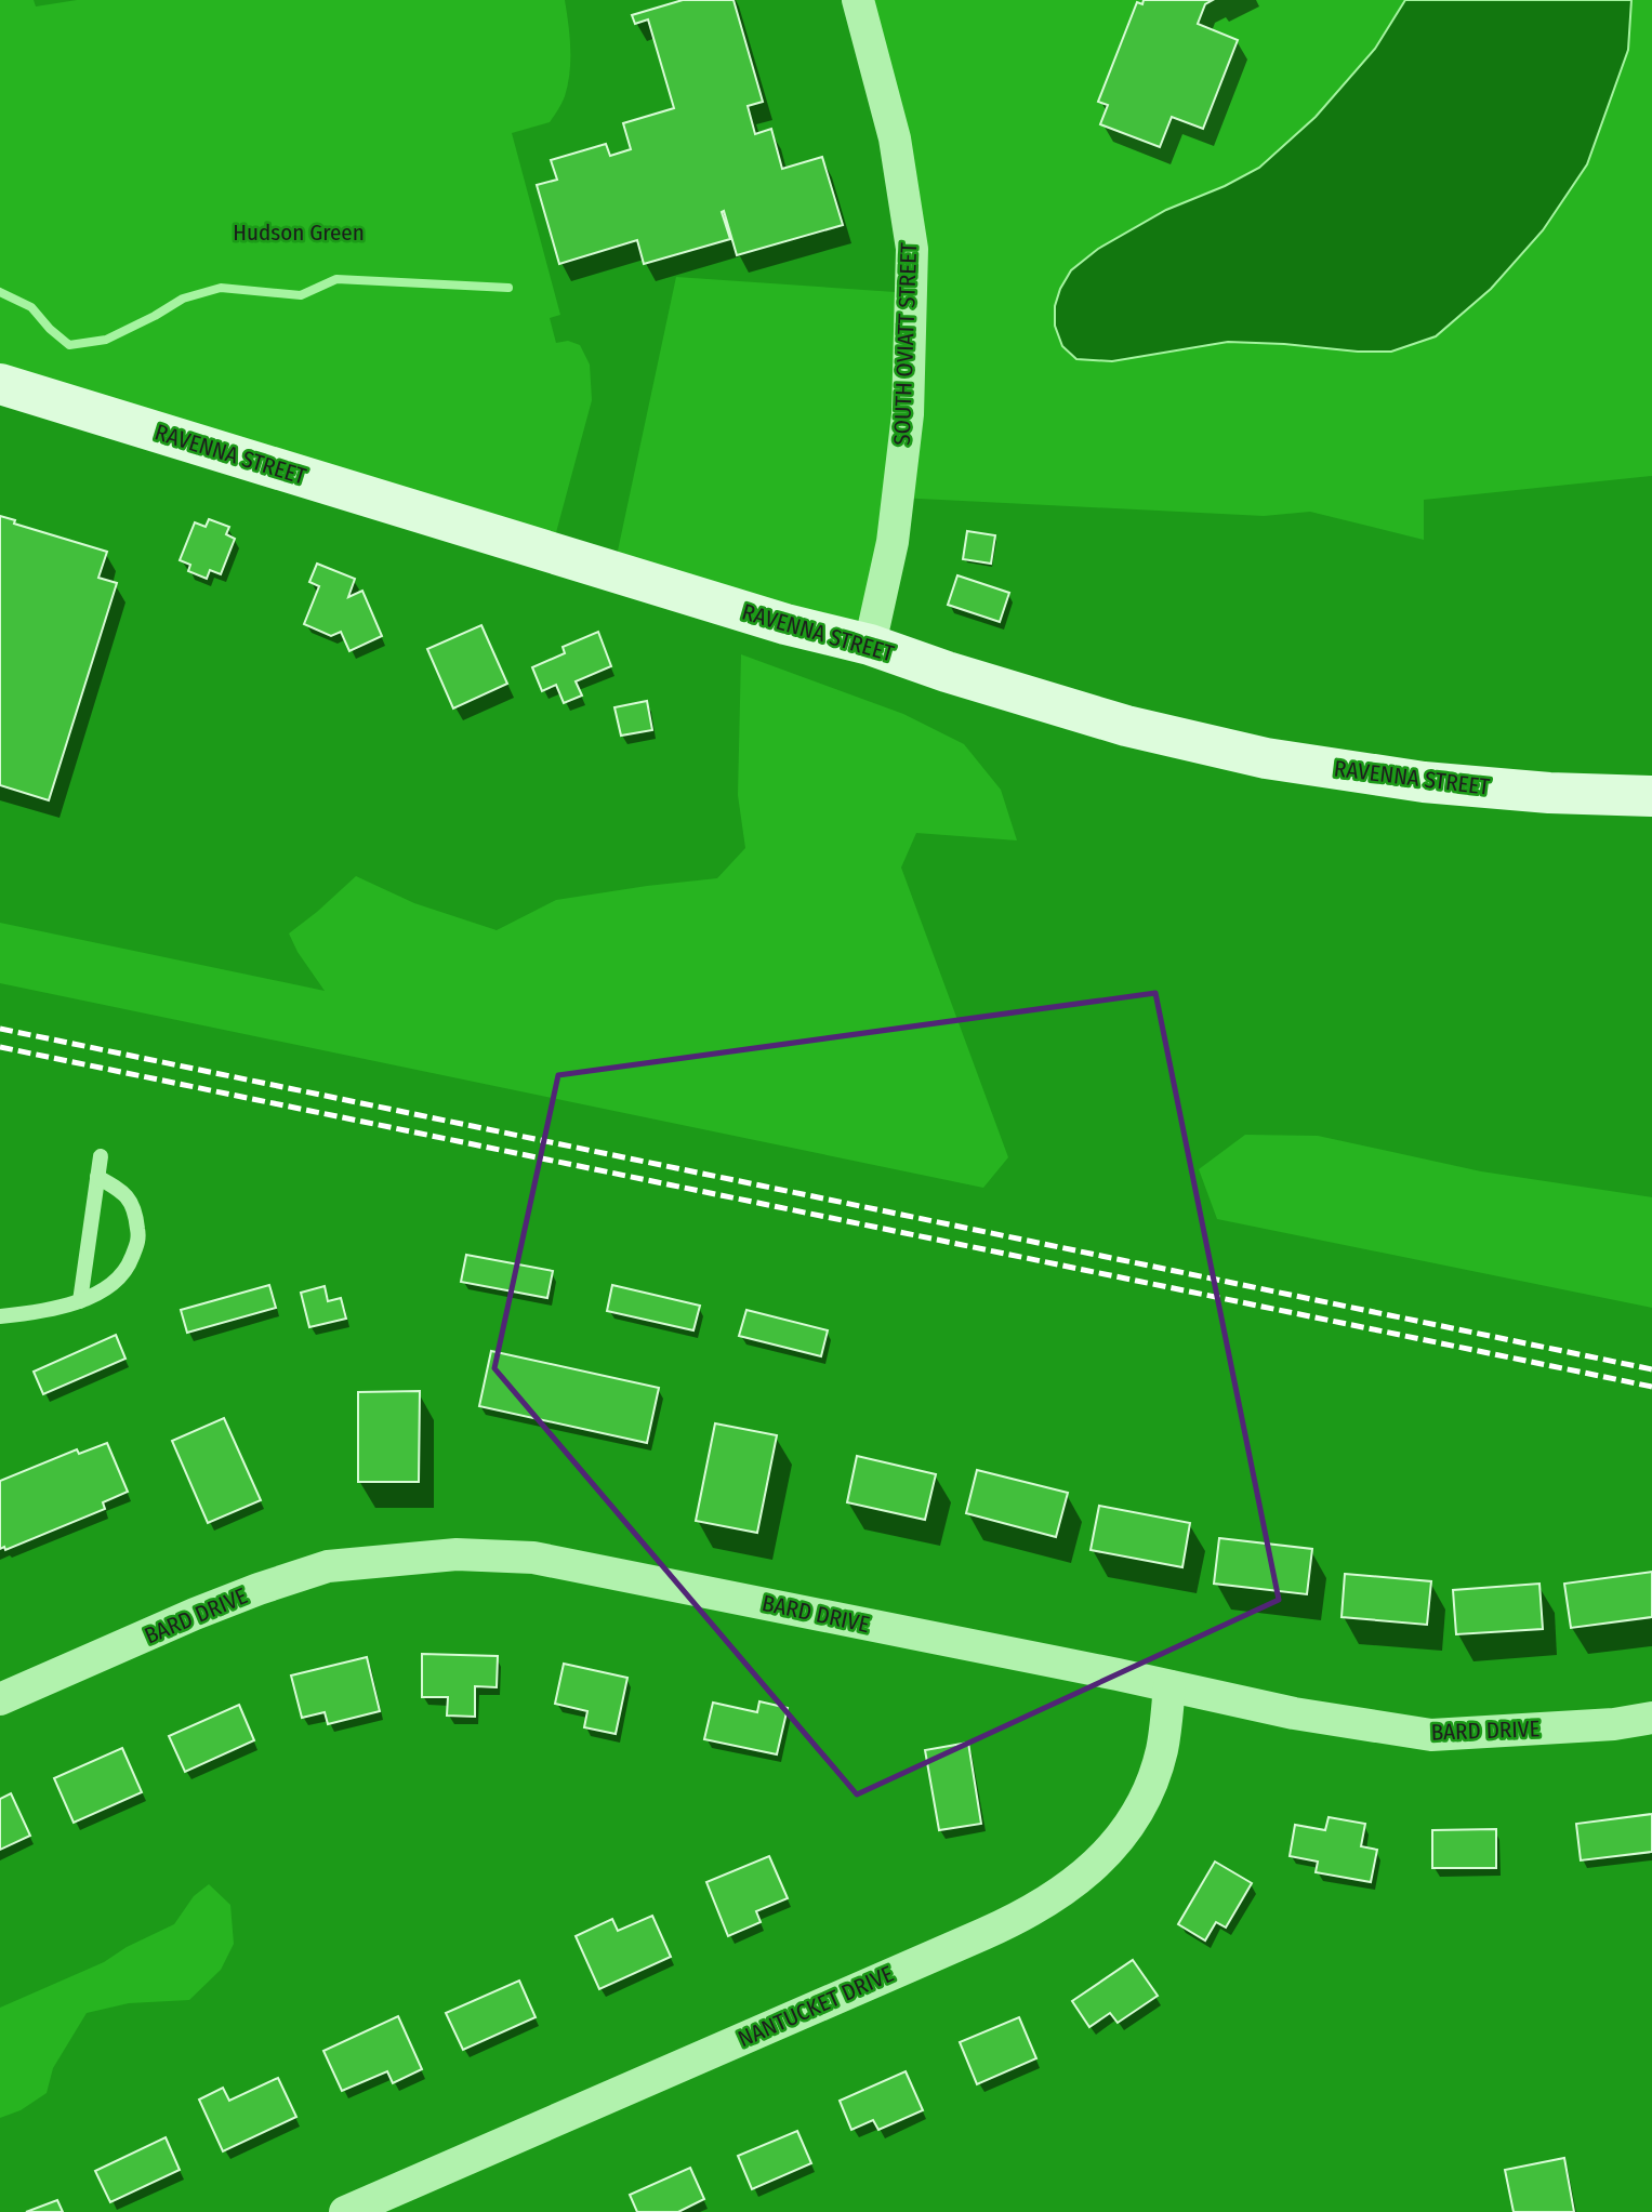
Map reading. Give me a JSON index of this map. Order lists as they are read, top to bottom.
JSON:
{
  "streets": {
    "street": [
      "SOUTH OVIATT STREET",
      "RAVENNA STREET",
      "BARD DRIVE",
      "NANTUCKET DRIVE"
    ]
  },
  "crossings": [
    ["SOUTH OVIATT STREET", "RAVENNA STREET"],
    ["BARD DRIVE", "NANTUCKET DRIVE"]
  ],
  "parks": ["Hudson Green"]
}
